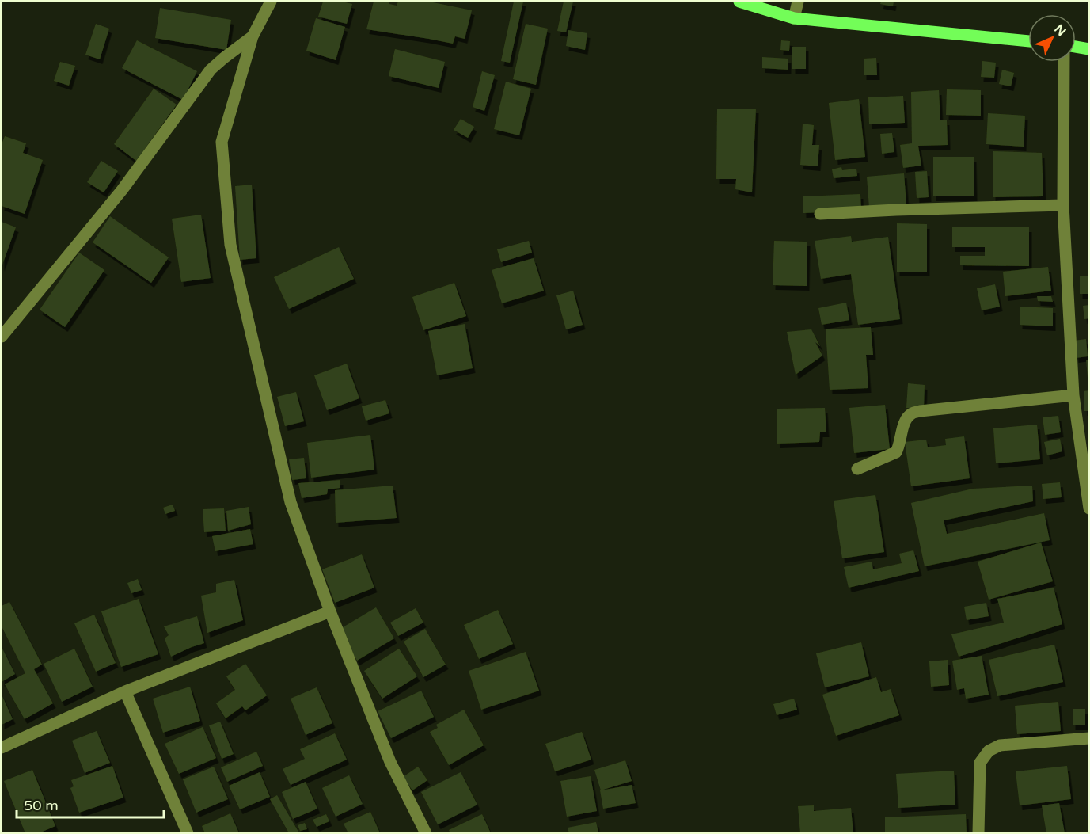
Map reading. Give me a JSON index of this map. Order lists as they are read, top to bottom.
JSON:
{
  "scale_bar": "50 m",
  "north": "top right"
}
